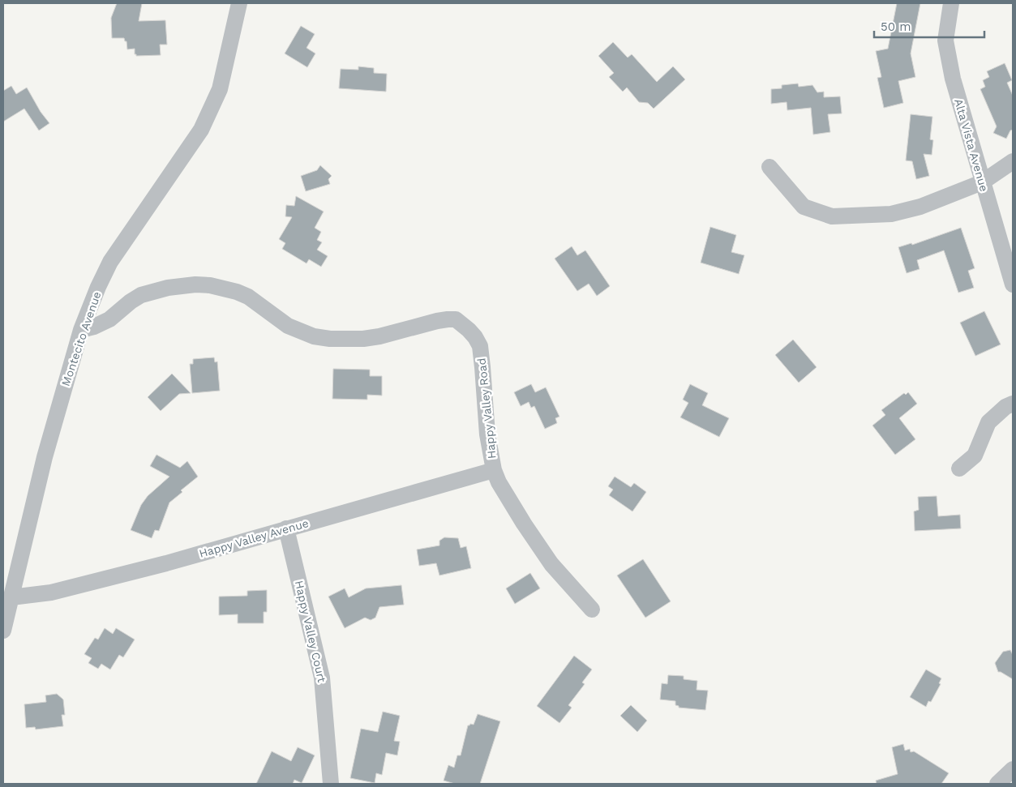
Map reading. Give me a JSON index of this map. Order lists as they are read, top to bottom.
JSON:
{
  "streets": {
    "street": [
      "Alta Vista Avenue",
      "Montecito Avenue",
      "Happy Valley Road",
      "Happy Valley Avenue",
      "Happy Valley Court"
    ]
  },
  "crossings": [
    ["Montecito Avenue", "Happy Valley Road"],
    ["Montecito Avenue", "Happy Valley Avenue"],
    ["Happy Valley Road", "Happy Valley Avenue"],
    ["Happy Valley Avenue", "Happy Valley Court"]
  ],
  "scale_bar": "50 m"
}
